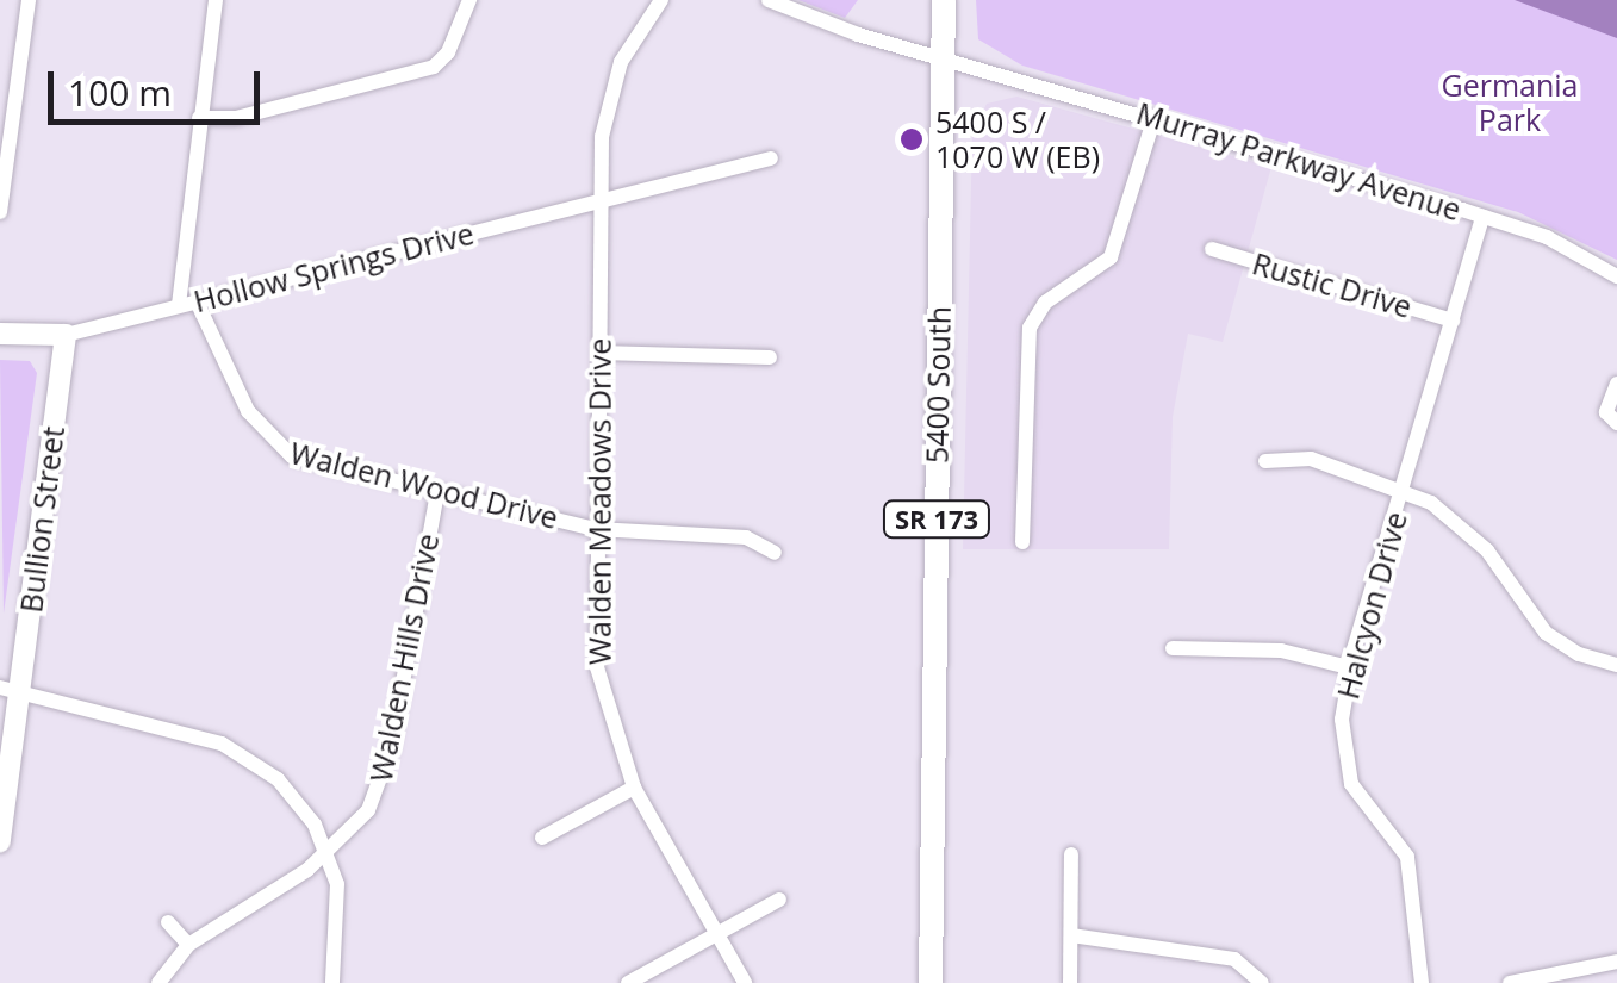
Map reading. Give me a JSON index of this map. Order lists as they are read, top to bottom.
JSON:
{
  "streets": {
    "main road": ["5400 South", "SR 173"],
    "street": [
      "Murray Parkway Avenue",
      "Hollow Springs Drive",
      "Rustic Drive",
      "Walden Wood Drive",
      "Walden Meadows Drive",
      "Bullion Street",
      "Halcyon Drive",
      "Walden Hills Drive"
    ]
  },
  "crossings": [
    ["Murray Parkway Avenue", "5400 South"],
    ["Murray Parkway Avenue", "Halcyon Drive"],
    ["Hollow Springs Drive", "Walden Wood Drive"],
    ["Hollow Springs Drive", "Walden Meadows Drive"],
    ["Hollow Springs Drive", "Bullion Street"],
    ["Rustic Drive", "Halcyon Drive"],
    ["Walden Wood Drive", "Walden Meadows Drive"],
    ["Walden Wood Drive", "Walden Hills Drive"]
  ],
  "parks": ["Germania Park"],
  "places": ["5400 S / 1070 W (EB)"],
  "scale_bar": "100 m"
}
